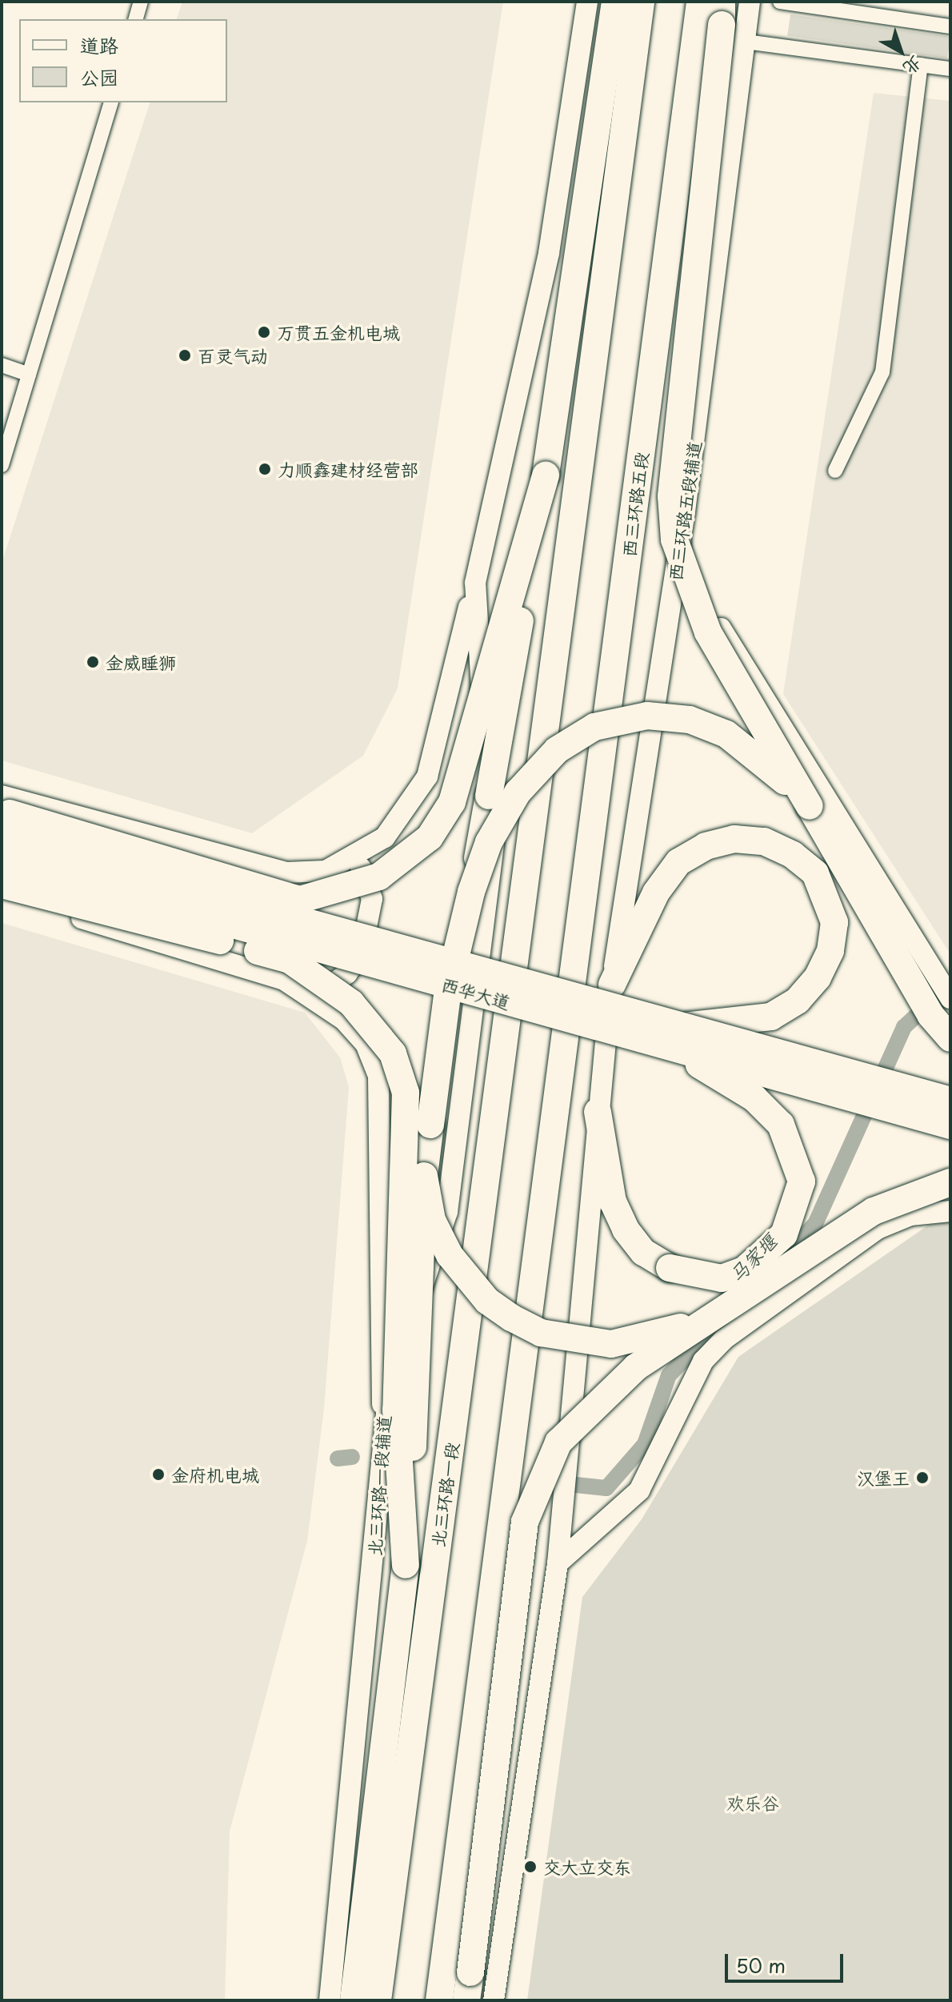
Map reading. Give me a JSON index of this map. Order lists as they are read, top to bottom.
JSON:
{
  "streets": {
    "highway": ["西三环路五段", "西华大道", "北三环路一段"],
    "main road": ["西三环路五段辅道", "北三环路一段辅道"]
  },
  "water": ["马家堰"],
  "parks": ["欢乐谷"],
  "places": [
    "万贯五金机电城",
    "百灵气动",
    "力顺鑫建材经营部",
    "金威睡狮",
    "金府机电城",
    "汉堡王",
    "交大立交东"
  ],
  "legend": ["道路", "公园"],
  "scale_bar": "50 m",
  "north": "bottom right"
}
